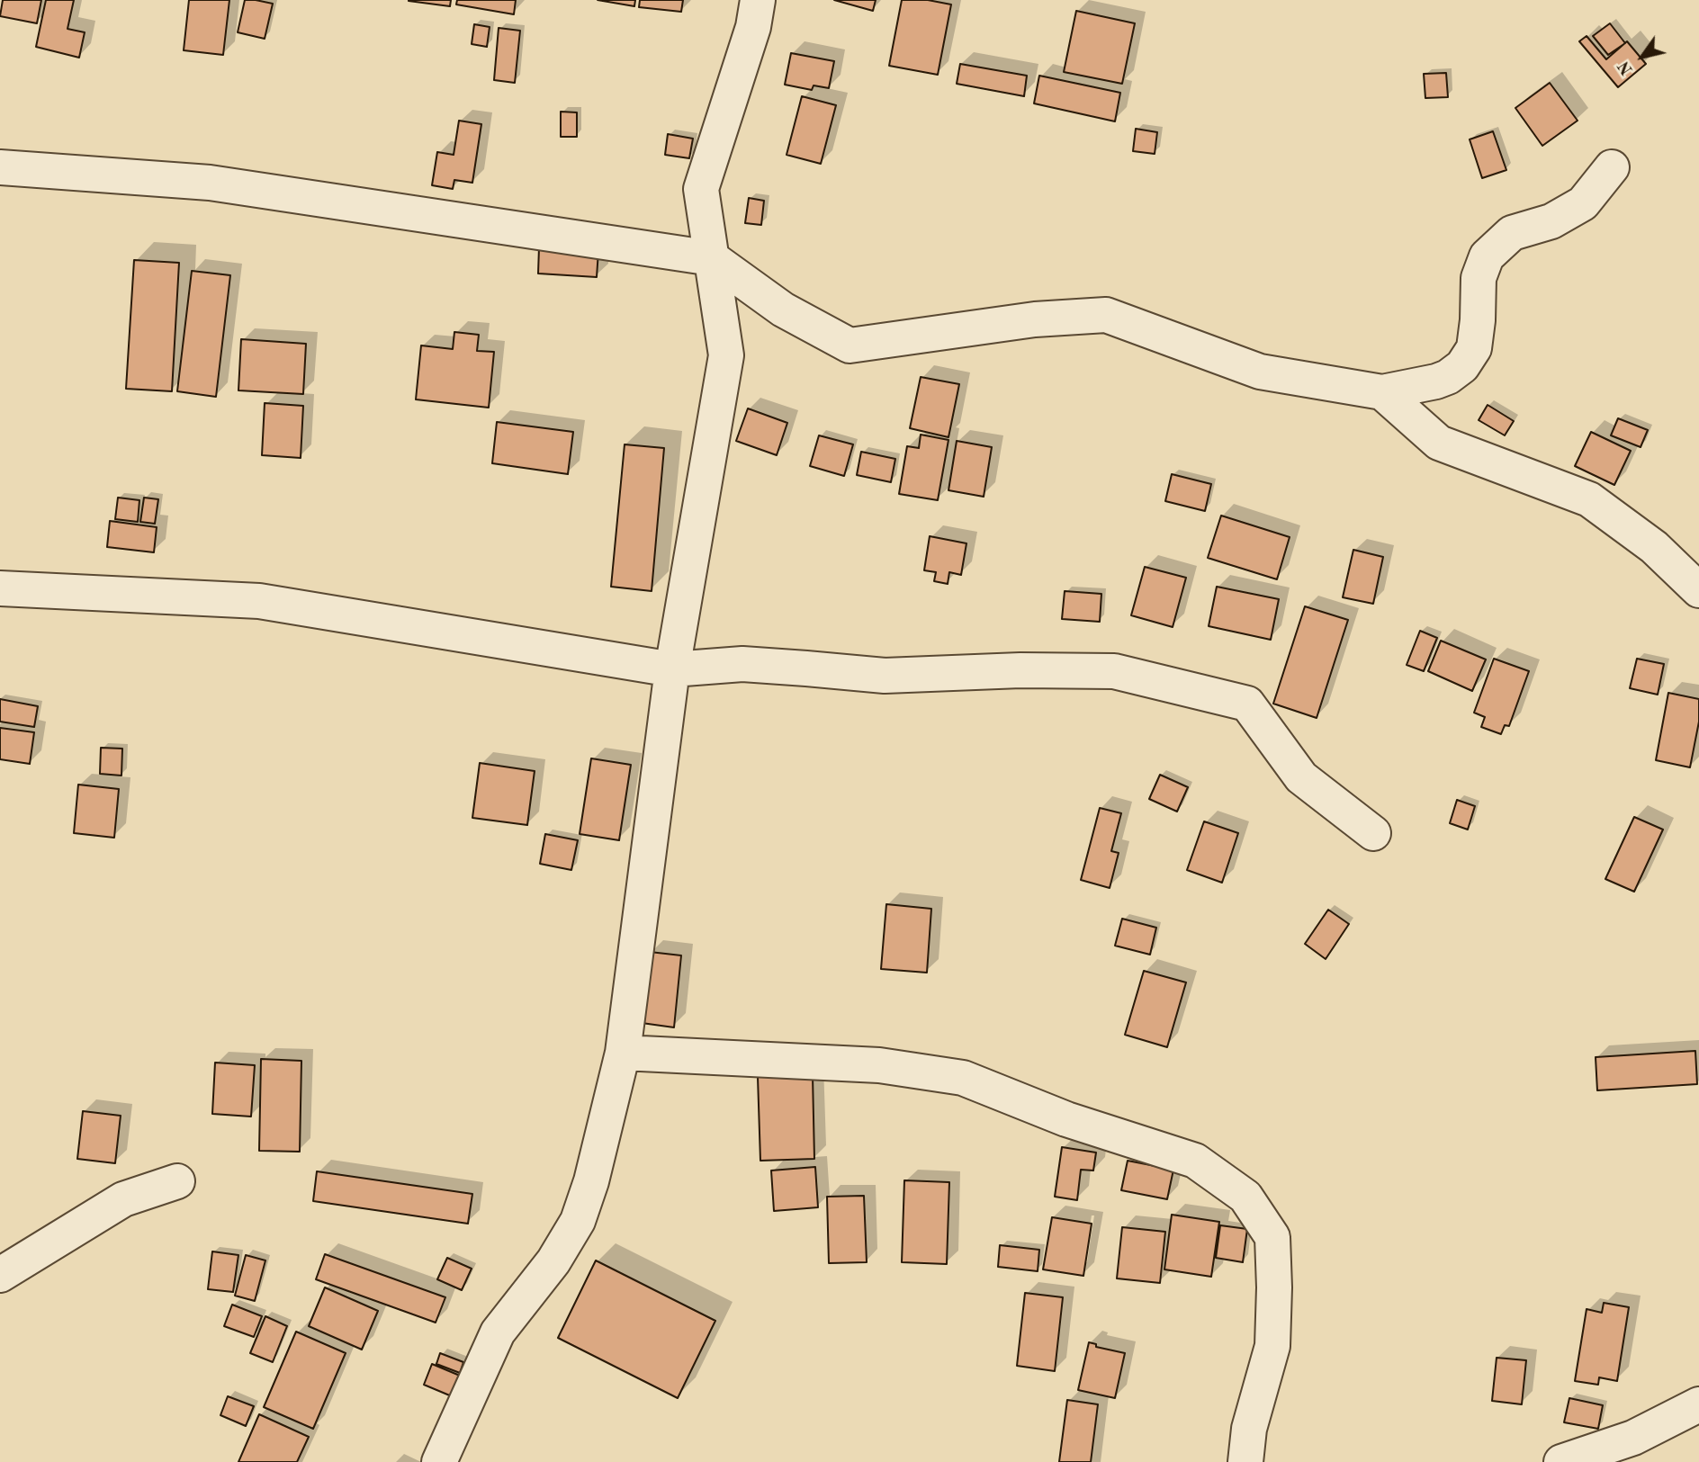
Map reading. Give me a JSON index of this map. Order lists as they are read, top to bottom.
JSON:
{
  "north": "bottom left"
}
